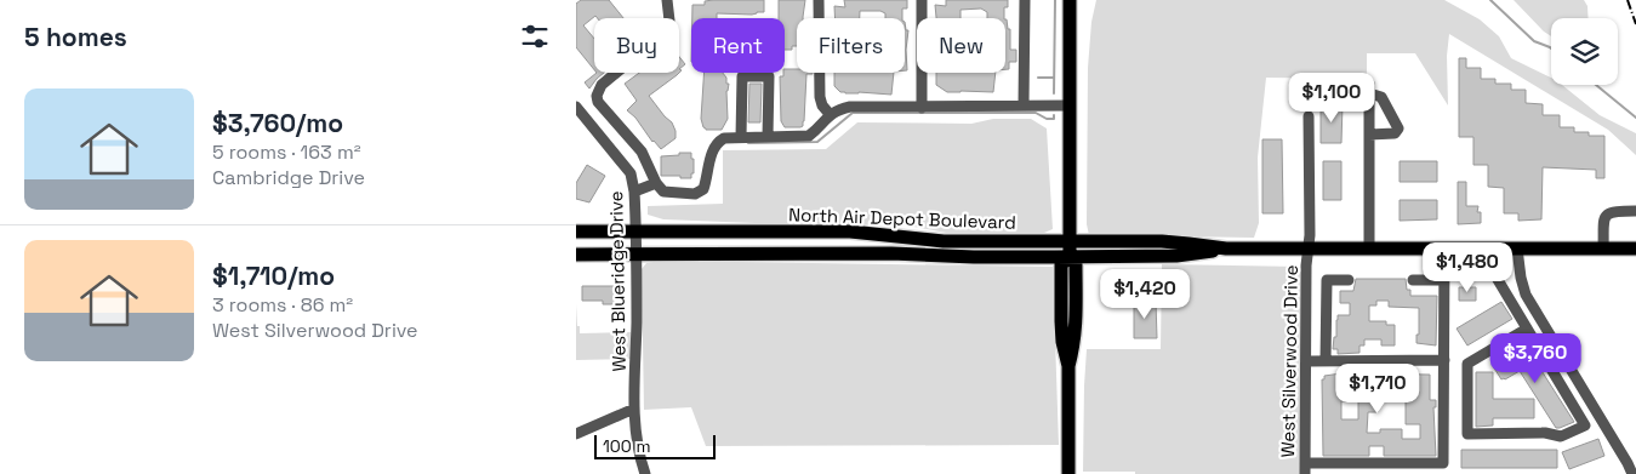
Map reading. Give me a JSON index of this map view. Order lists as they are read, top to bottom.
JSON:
{
  "streets": {
    "main road": ["North Air Depot Boulevard"],
    "street": ["West Blueridge Drive", "West Silverwood Drive"]
  },
  "crossings": [
    ["North Air Depot Boulevard", "West Blueridge Drive"],
    ["North Air Depot Boulevard", "West Silverwood Drive"]
  ],
  "scale_bar": "100 m",
  "page": {
    "heading": "5 homes",
    "chip": [
      "Buy",
      "Rent",
      "Filters",
      "New"
    ],
    "list": [
      {
        "name": "$3,760/mo",
        "note": "5 rooms · 163 m² · Cambridge Drive"
      },
      {
        "name": "$1,710/mo",
        "note": "3 rooms · 86 m² · West Silverwood Drive"
      }
    ],
    "price": [
      "$1,100",
      "$1,480",
      "$1,420",
      "$3,760",
      "$1,710"
    ],
    "scale": "100 m"
  }
}
